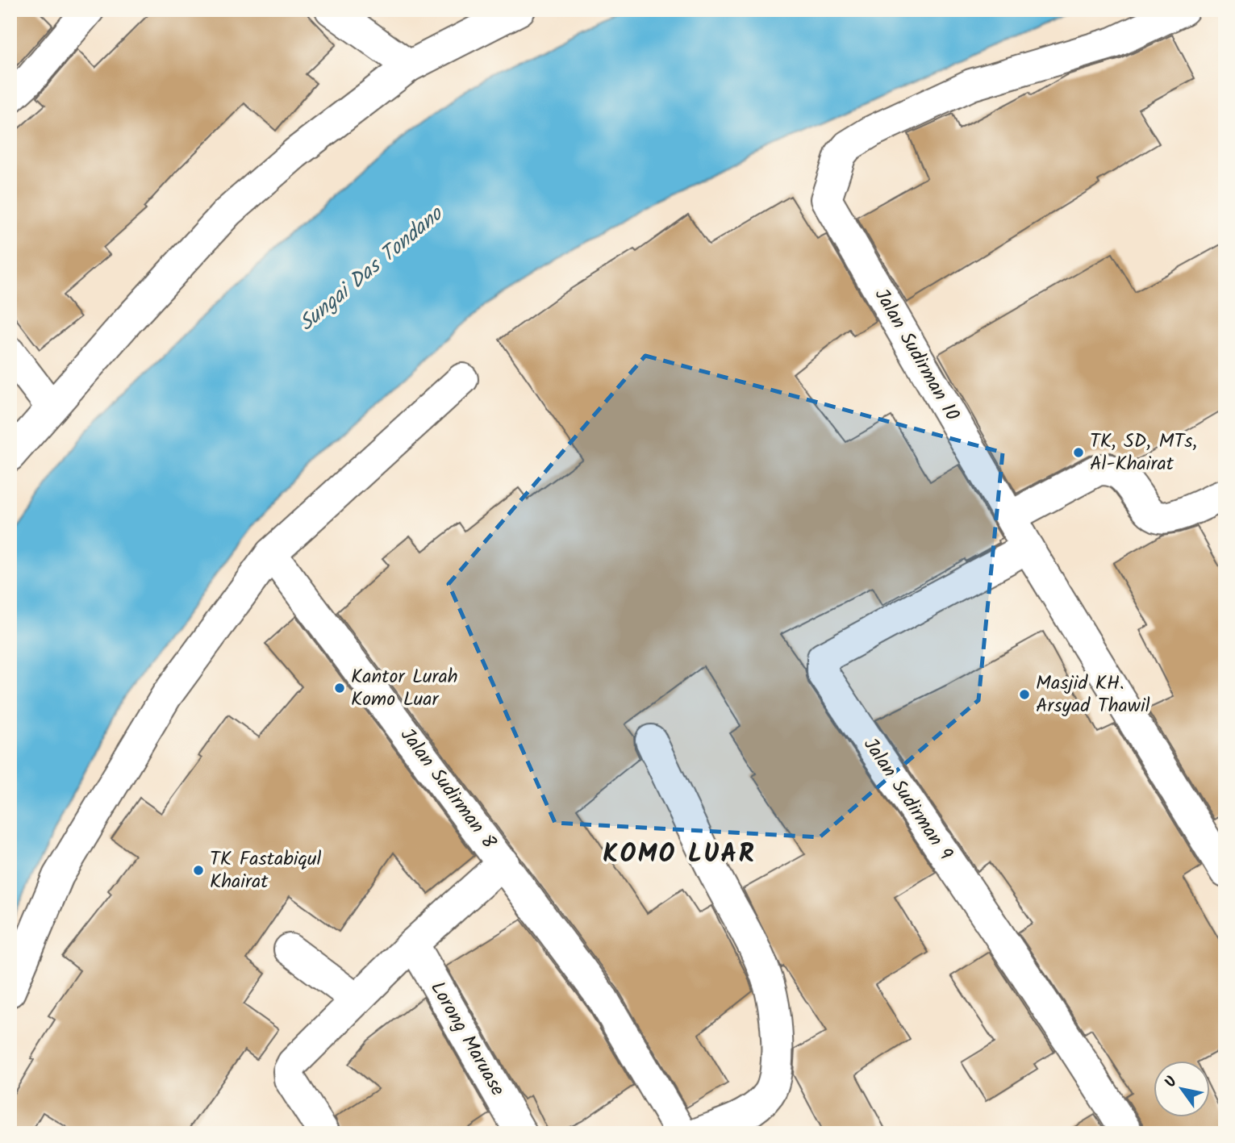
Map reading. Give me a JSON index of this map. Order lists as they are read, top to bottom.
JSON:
{
  "streets": {
    "street": [
      "Jalan Sudirman 10",
      "Jalan Sudirman 8",
      "Jalan Sudirman 9",
      "Lorong Maruase"
    ]
  },
  "crossings": [
    ["Jalan Sudirman 10", "Jalan Sudirman 9"]
  ],
  "districts": ["KOMO LUAR"],
  "water": ["Sungai Das Tondano"],
  "places": [
    "TK, SD, MTs, Al-Khairat",
    "Kantor Lurah Komo Luar",
    "Masjid KH. Arsyad Thawil",
    "TK Fastabiqul Khairat"
  ],
  "north": "top left"
}
